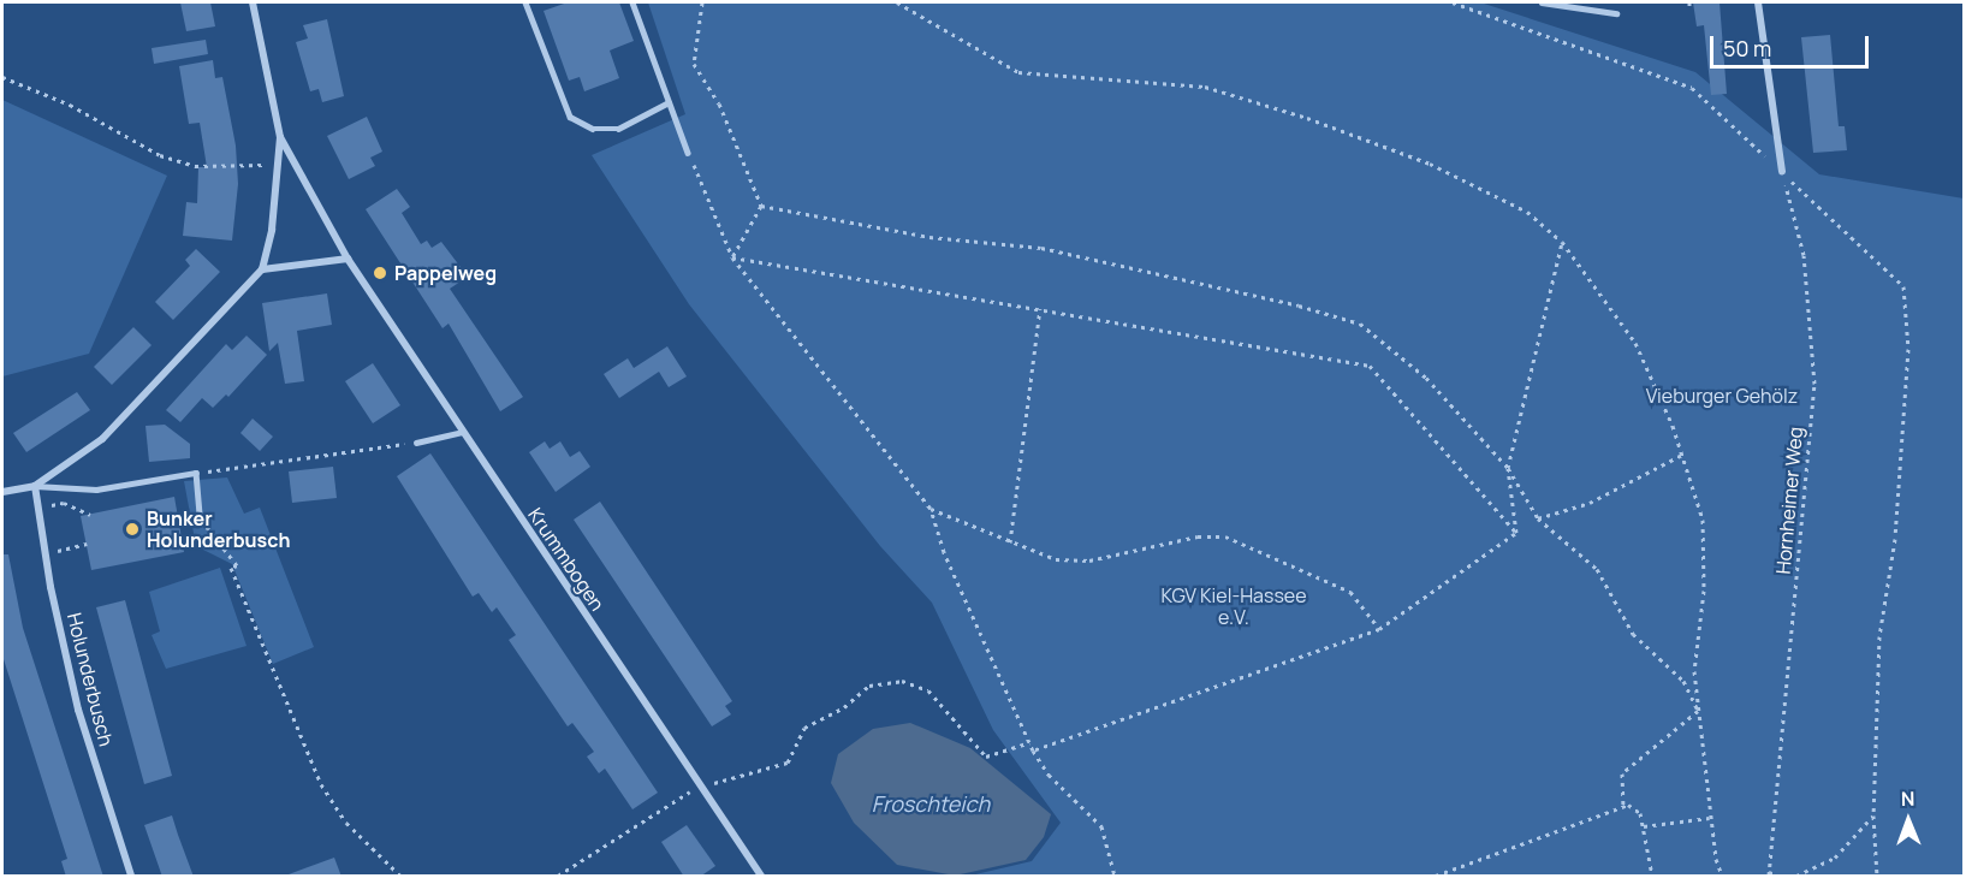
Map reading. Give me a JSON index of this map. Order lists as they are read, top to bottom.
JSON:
{
  "streets": {
    "street": ["Krummbogen", "Holunderbusch"],
    "path": ["Hornheimer Weg"]
  },
  "water": ["Froschteich"],
  "parks": ["Vieburger Gehölz", "KGV Kiel-Hassee e.V."],
  "places": ["Pappelweg", "Bunker Holunderbusch"],
  "scale_bar": "50 m",
  "north": "top"
}
